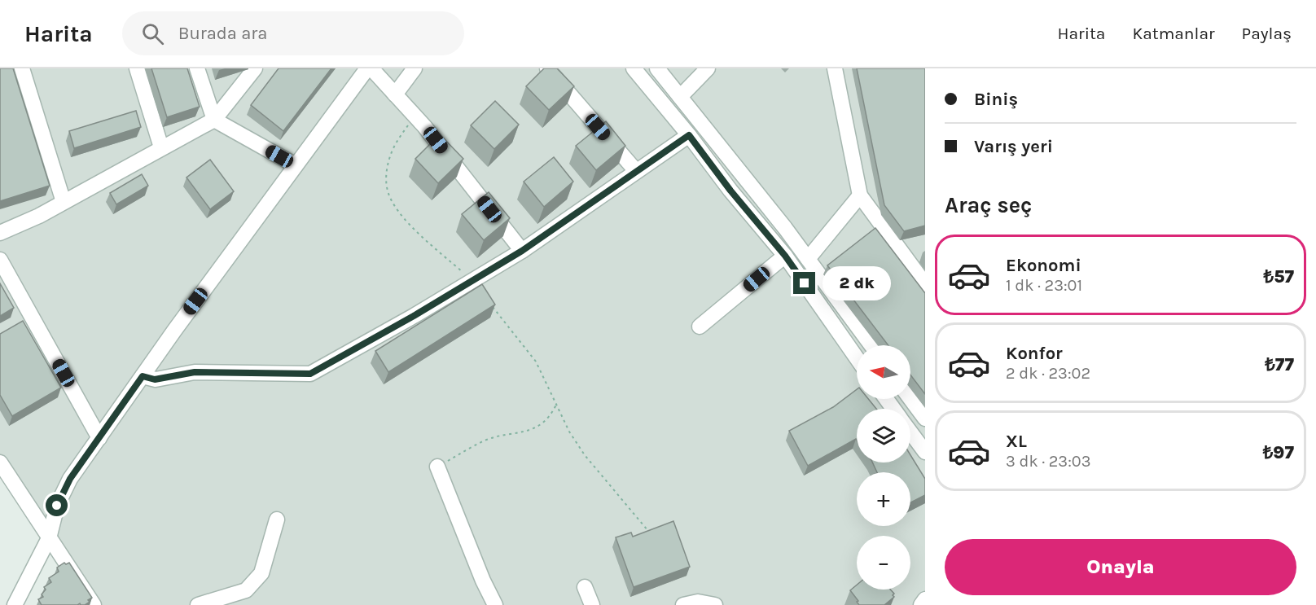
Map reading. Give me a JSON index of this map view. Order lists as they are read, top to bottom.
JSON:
{
  "north": "left",
  "page": {
    "header": "Harita",
    "search": "Burada ara",
    "nav": ["Harita", "Katmanlar", "Paylaş"],
    "banner": ["Biniş", "Varış yeri"],
    "heading": "Araç seç",
    "list": [
      {
        "name": "Ekonomi",
        "note": "1 dk · 23:01",
        "value": "₺57"
      },
      {
        "name": "Konfor",
        "note": "2 dk · 23:02",
        "value": "₺77"
      },
      {
        "name": "XL",
        "note": "3 dk · 23:03",
        "value": "₺97"
      }
    ],
    "bubble": "2 dk",
    "map_buttons": ["+", "−"],
    "buttons": "Onayla"
  }
}
